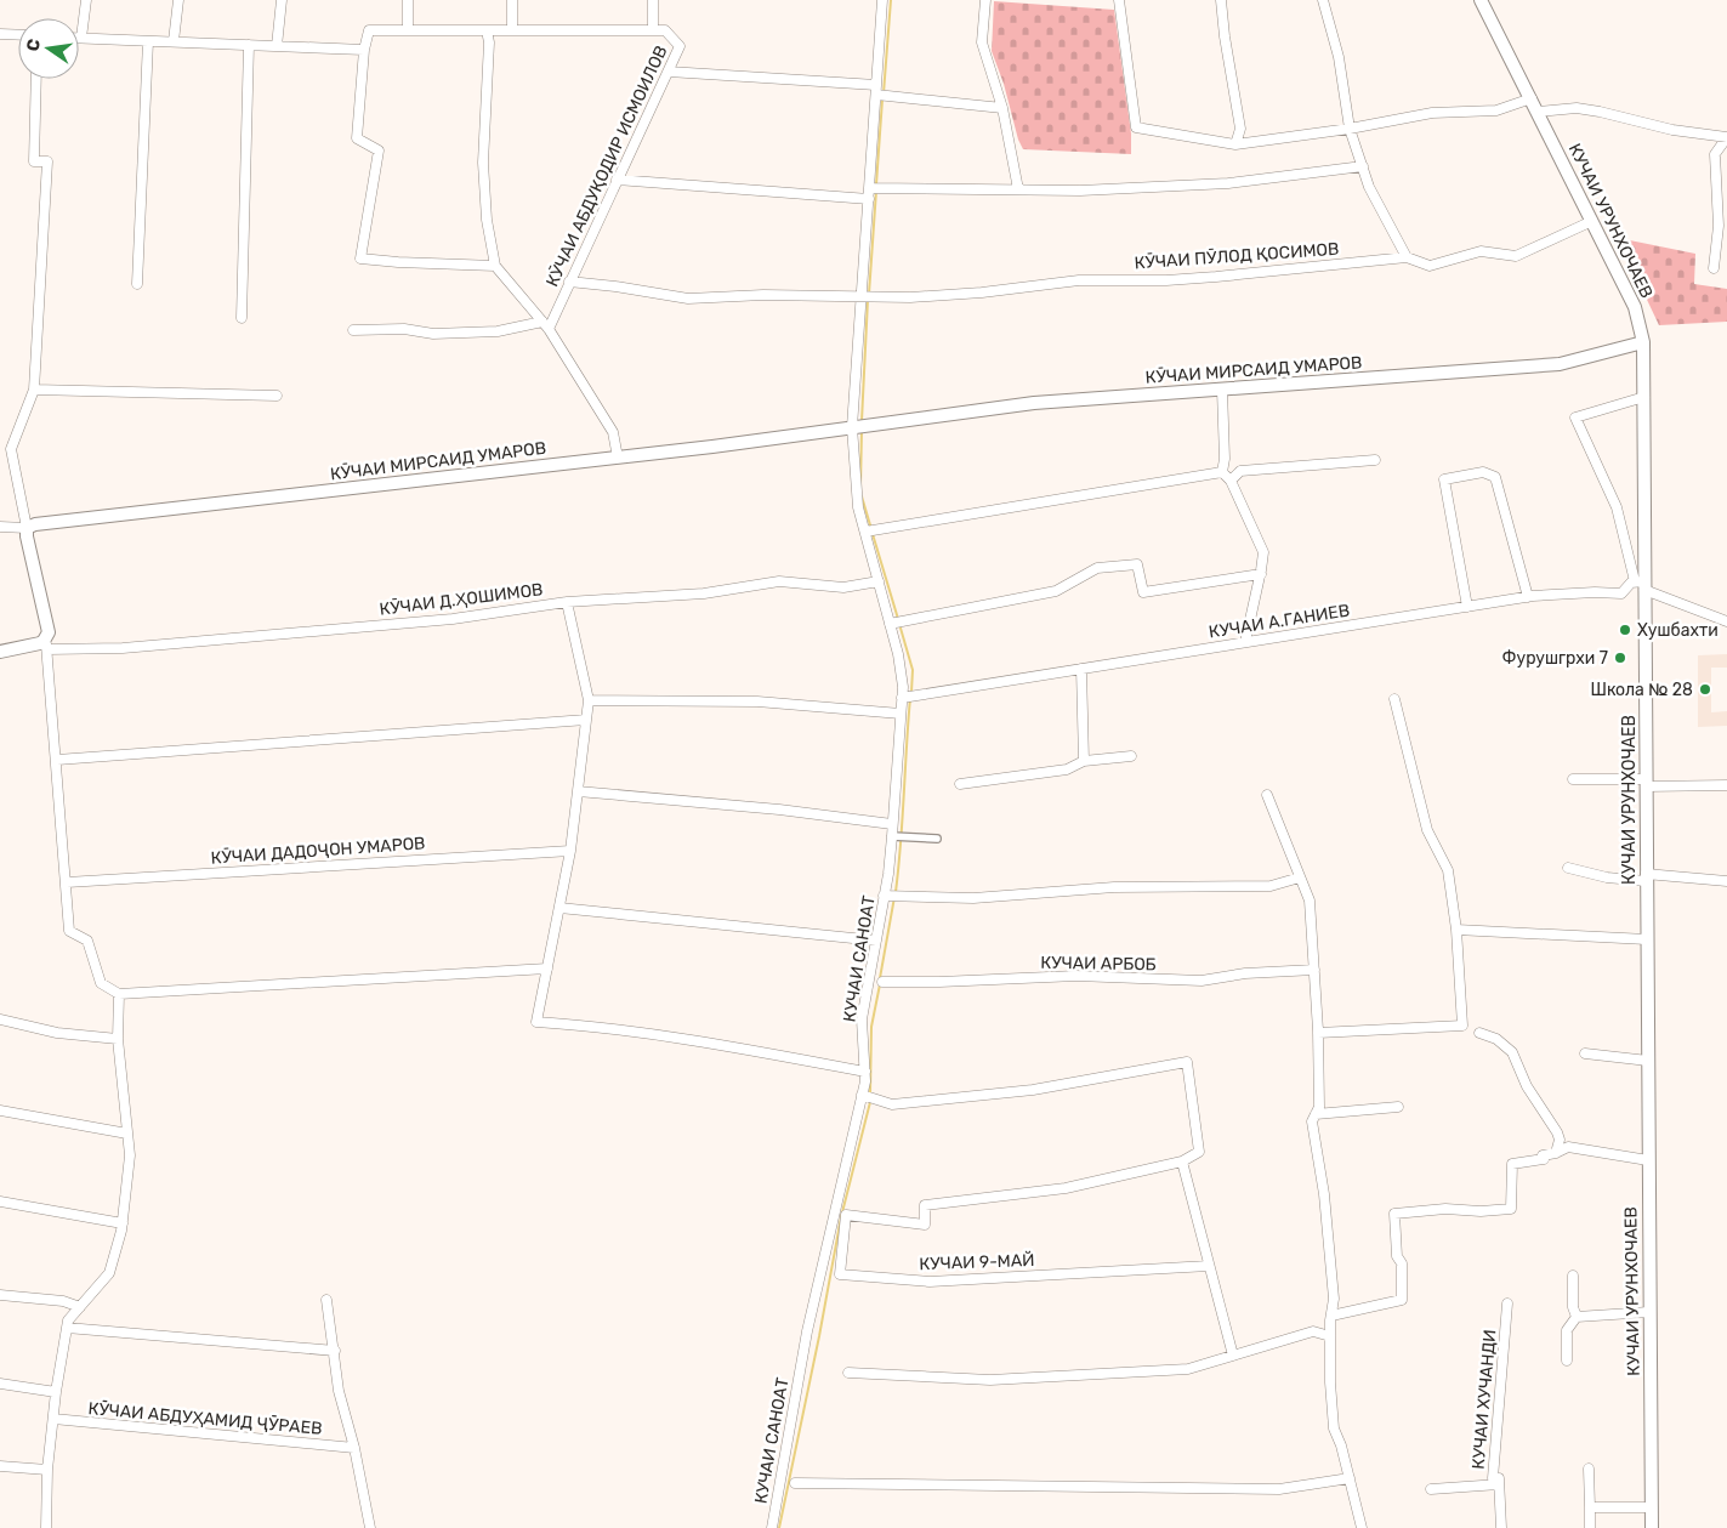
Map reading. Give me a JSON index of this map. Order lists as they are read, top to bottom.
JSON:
{
  "streets": {
    "street": [
      "КӮЧАИ АБДУҚОДИР ИСМОИЛОВ",
      "КУЧАИ УРУНХОЧАЕВ",
      "КӮЧАИ ПӮЛОД ҚОСИМОВ",
      "КӮЧАИ МИРСАИД УМАРОВ",
      "КӮЧАИ Д.ҲОШИМОВ",
      "КУЧАИ А.ГАНИЕВ",
      "КӮЧАИ ДАДОҶОН УМАРОВ",
      "КУЧАИ САНОАТ",
      "КУЧАИ АРБОБ",
      "КУЧАИ 9-МАЙ",
      "КУЧАИ ХУЧАНДИ",
      "КӮЧАИ АБДУҲАМИД ҶӮРАЕВ"
    ]
  },
  "crossings": [
    ["КӮЧАИ АБДУҚОДИР ИСМОИЛОВ", "КӮЧАИ ПӮЛОД ҚОСИМОВ"],
    ["КУЧАИ УРУНХОЧАЕВ", "КӮЧАИ ПӮЛОД ҚОСИМОВ"],
    ["КУЧАИ УРУНХОЧАЕВ", "КӮЧАИ МИРСАИД УМАРОВ"],
    ["КУЧАИ УРУНХОЧАЕВ", "КУЧАИ А.ГАНИЕВ"],
    ["КӮЧАИ ПӮЛОД ҚОСИМОВ", "КУЧАИ САНОАТ"],
    ["КӮЧАИ МИРСАИД УМАРОВ", "КУЧАИ САНОАТ"],
    ["КӮЧАИ Д.ҲОШИМОВ", "КУЧАИ САНОАТ"],
    ["КУЧАИ А.ГАНИЕВ", "КУЧАИ САНОАТ"]
  ],
  "places": ["Хушбахти", "Фурушгрхи 7", "Школа № 28"],
  "north": "left"
}
